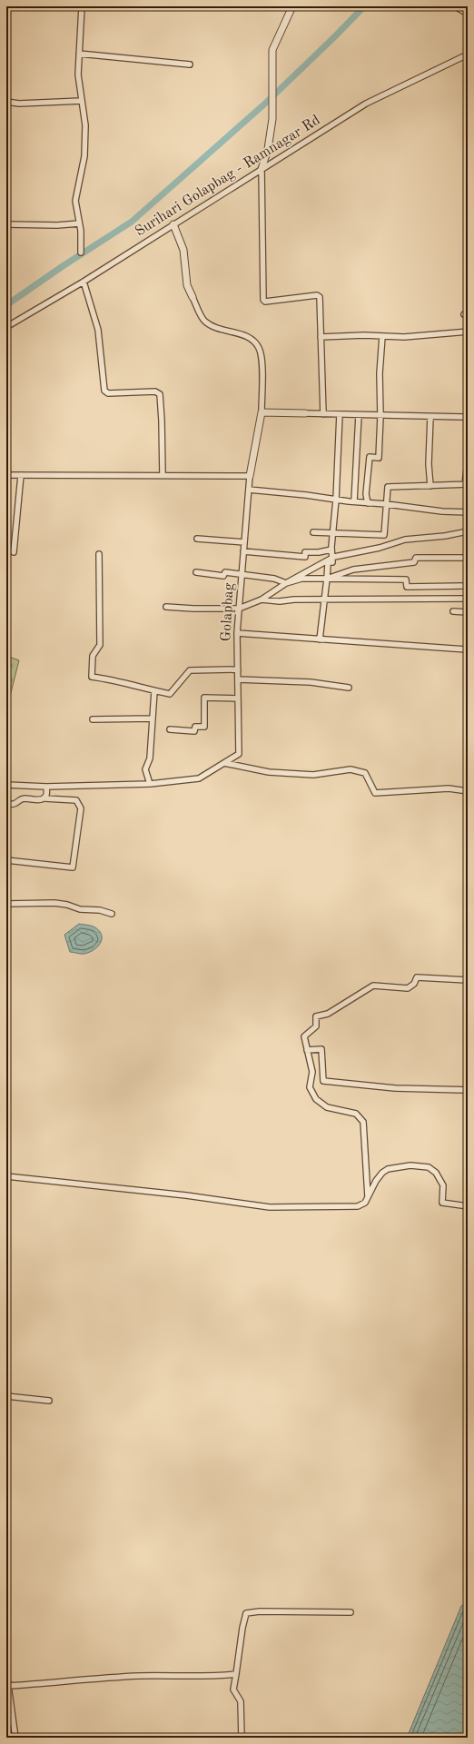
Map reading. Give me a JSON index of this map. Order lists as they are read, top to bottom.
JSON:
{
  "streets": {
    "street": ["Surihari Golapbag - Ramnagar Rd", "Golapbag"]
  }
}
